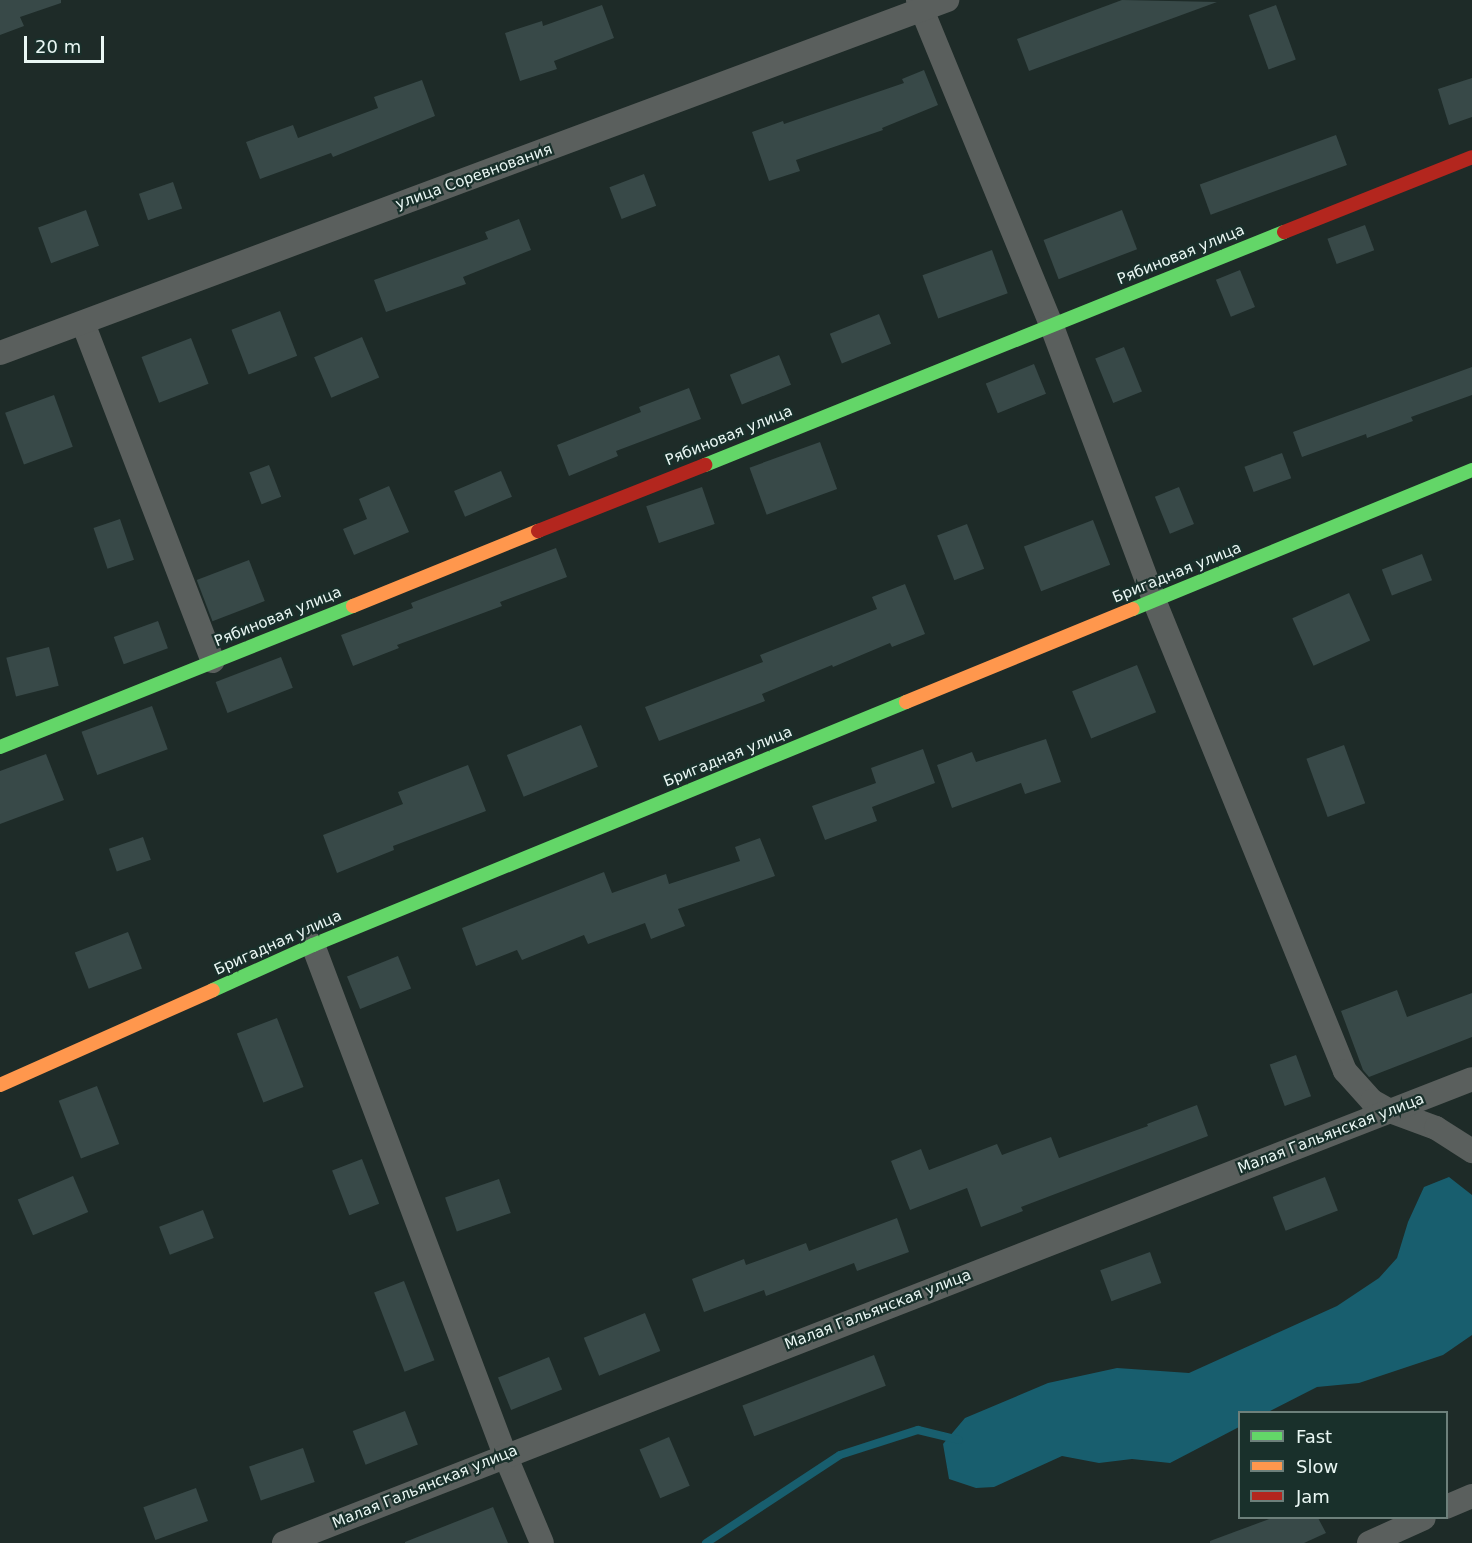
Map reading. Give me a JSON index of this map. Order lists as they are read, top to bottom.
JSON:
{
  "streets": {
    "street": [
      "улица Соревнования",
      "Рябиновая улица",
      "Бригадная улица",
      "Малая Гальянская улица"
    ]
  },
  "legend": ["Fast", "Slow", "Jam"],
  "scale_bar": "20 m"
}
